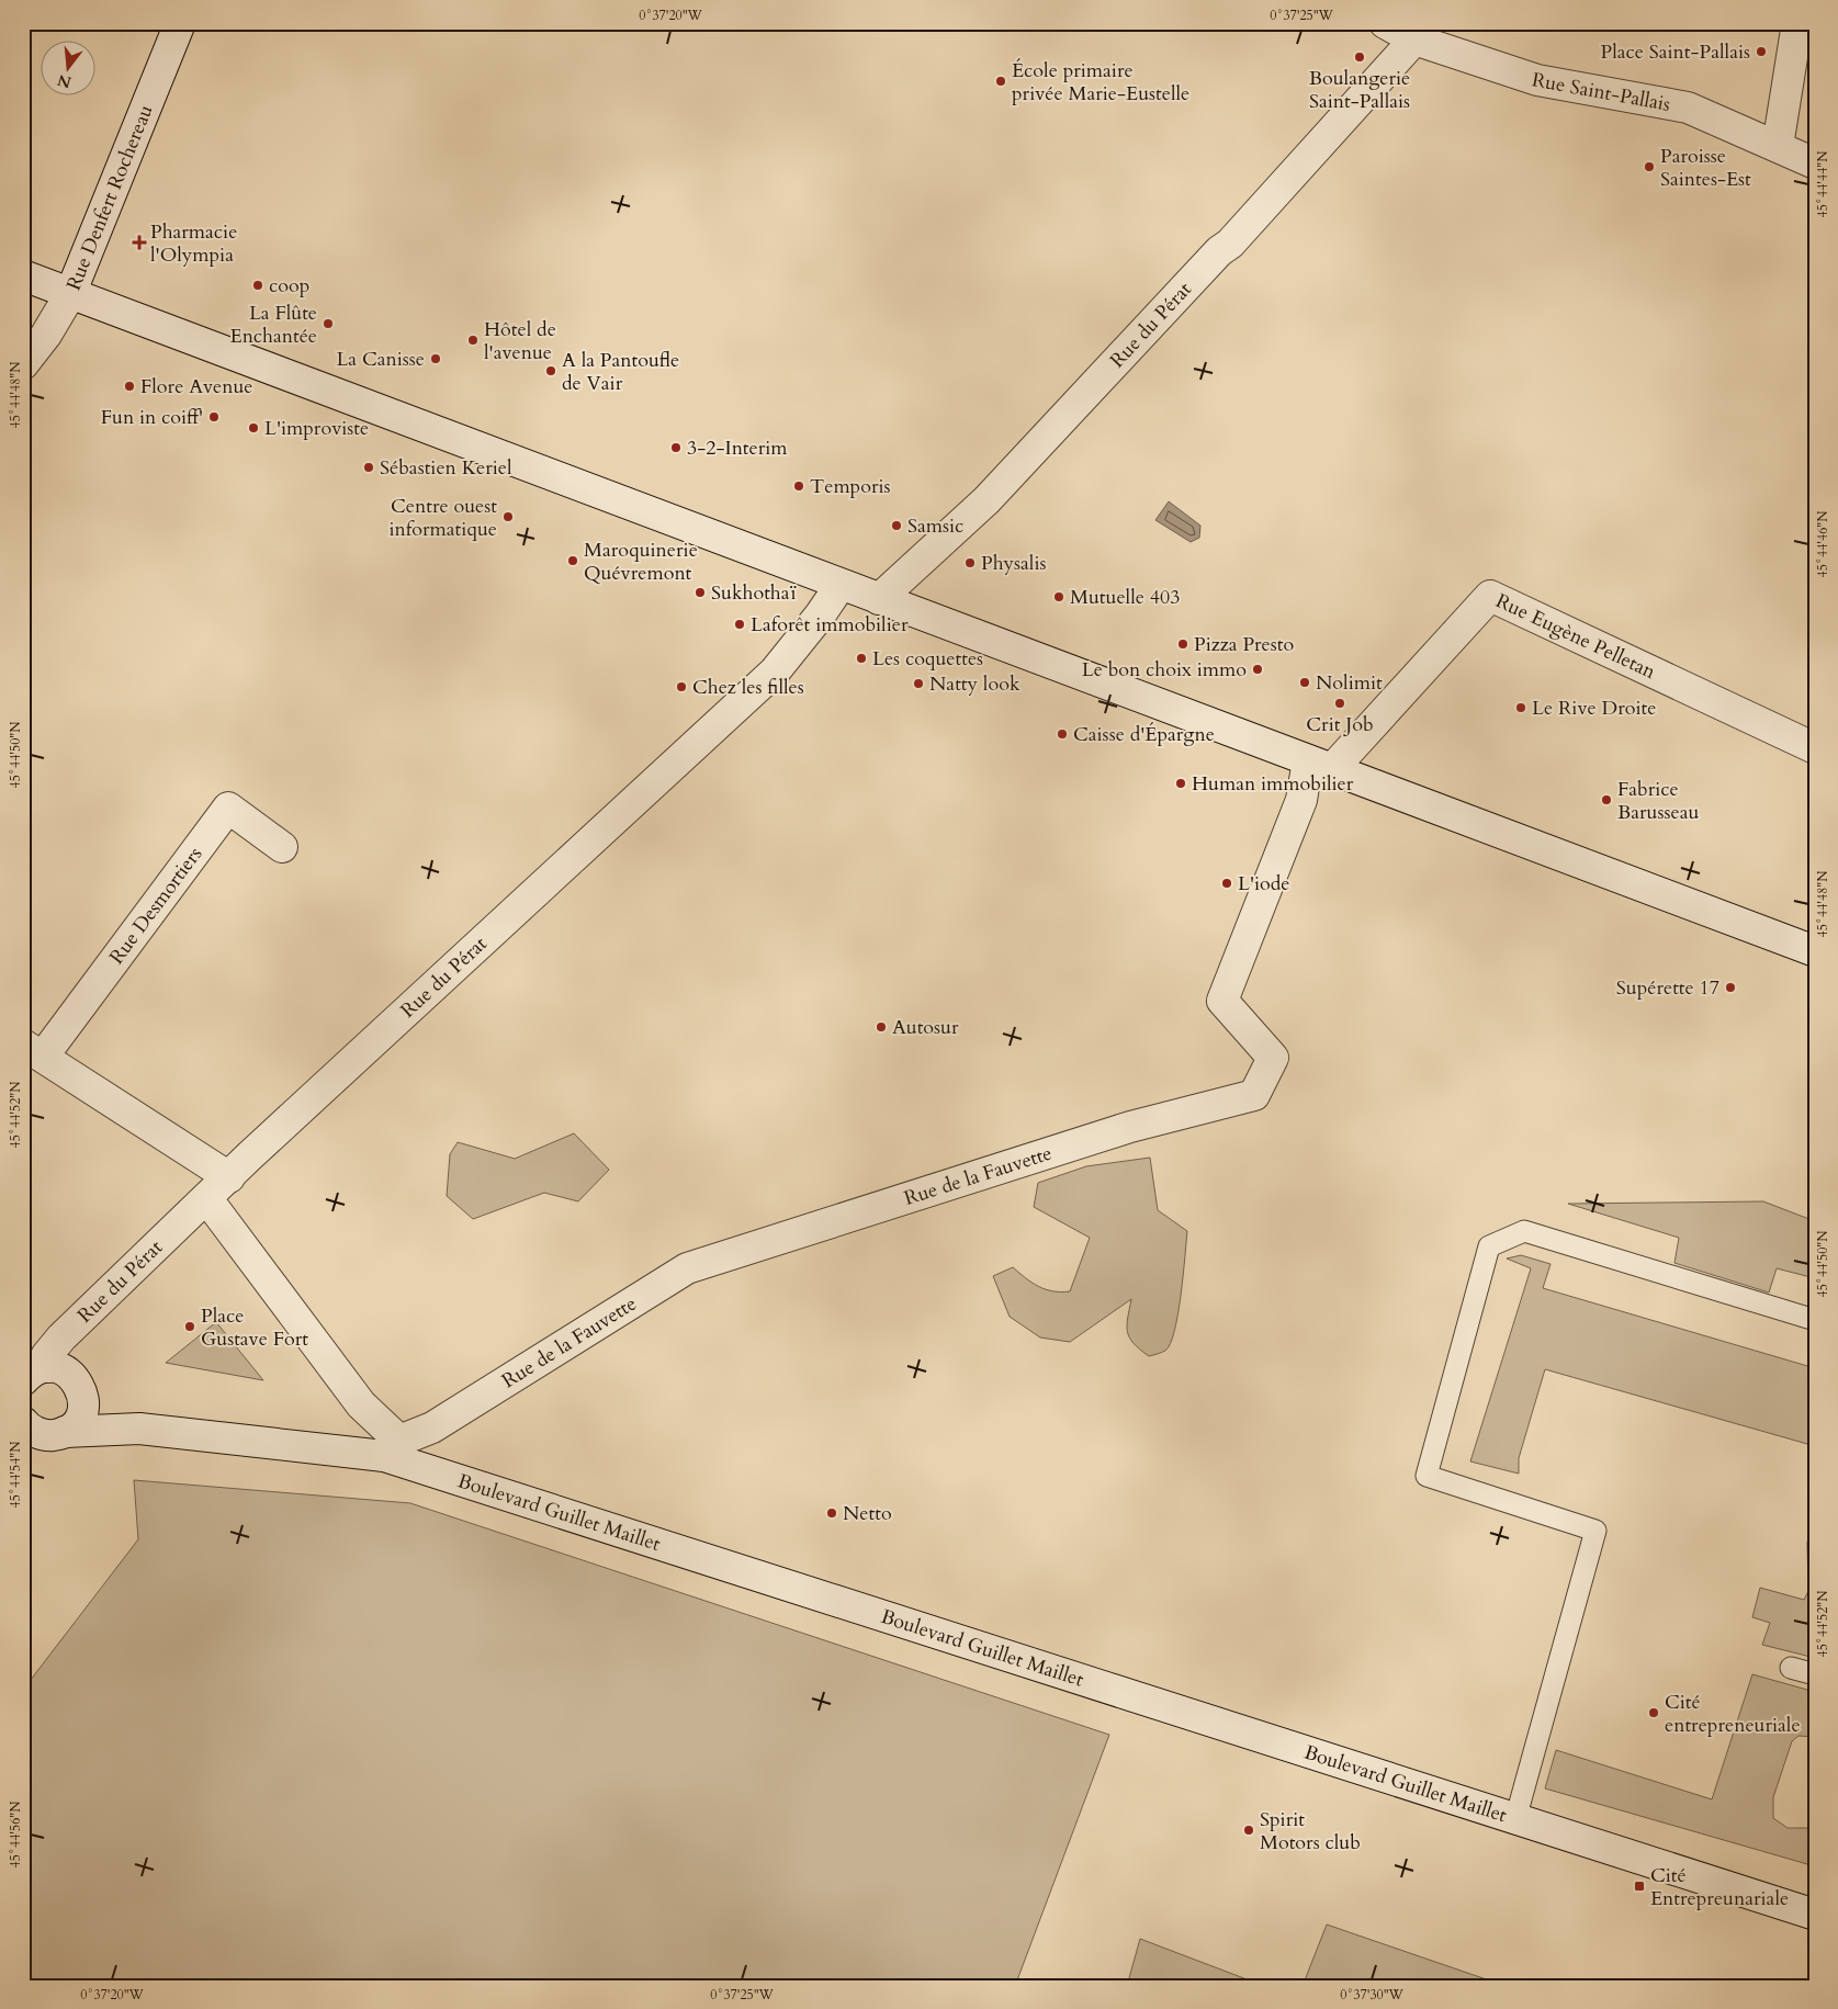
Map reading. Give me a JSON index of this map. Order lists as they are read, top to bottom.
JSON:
{
  "streets": {
    "street": [
      "Rue Saint-Pallais",
      "Rue Denfert Rochereau",
      "Rue du Pérat",
      "Rue Eugène Pelletan",
      "Rue Desmortiers",
      "Rue de la Fauvette",
      "Boulevard Guillet Maillet"
    ]
  },
  "crossings": [
    ["Rue Saint-Pallais", "Rue du Pérat"],
    ["Rue du Pérat", "Rue Desmortiers"],
    ["Rue Eugène Pelletan", "Rue de la Fauvette"],
    ["Rue de la Fauvette", "Boulevard Guillet Maillet"]
  ],
  "places": {
    "other": [
      "Place Saint-Pallais",
      "Boulangerie Saint-Pallais",
      "École primaire privée Marie-Eustelle",
      "Paroisse Saintes-Est",
      "coop",
      "La Flûte Enchantée",
      "Hôtel de l'avenue",
      "La Canisse",
      "A la Pantoufle de Vair",
      "Flore Avenue",
      "Fun in coiff'",
      "L'improviste",
      "3-2-Interim",
      "Sébastien Keriel",
      "Temporis",
      "Centre ouest informatique",
      "Samsic",
      "Maroquinerie Quévremont",
      "Physalis",
      "Sukhothaï",
      "Mutuelle 403",
      "Laforêt immobilier",
      "Pizza Presto",
      "Les coquettes",
      "Le bon choix immo",
      "Nolimit",
      "Natty look",
      "Chez les filles",
      "Crit Job",
      "Le Rive Droite",
      "Caisse d'Épargne",
      "Human immobilier",
      "Fabrice Barusseau",
      "L'iode",
      "Supérette 17",
      "Autosur",
      "Place Gustave Fort",
      "Netto",
      "Cité entrepreneuriale",
      "Spirit Motors club"
    ],
    "health": ["Pharmacie l'Olympia"],
    "transit": ["Cité Entrepreunariale"]
  },
  "north": "bottom",
  "coordinates": [
    "0°37'20\"W",
    "0°37'25\"W",
    "45°44'44\"N",
    "45°44'48\"N",
    "45°44'46\"N",
    "45°44'50\"N",
    "45°44'52\"N",
    "45°44'54\"N",
    "45°44'56\"N",
    "0°37'30\"W"
  ]
}
